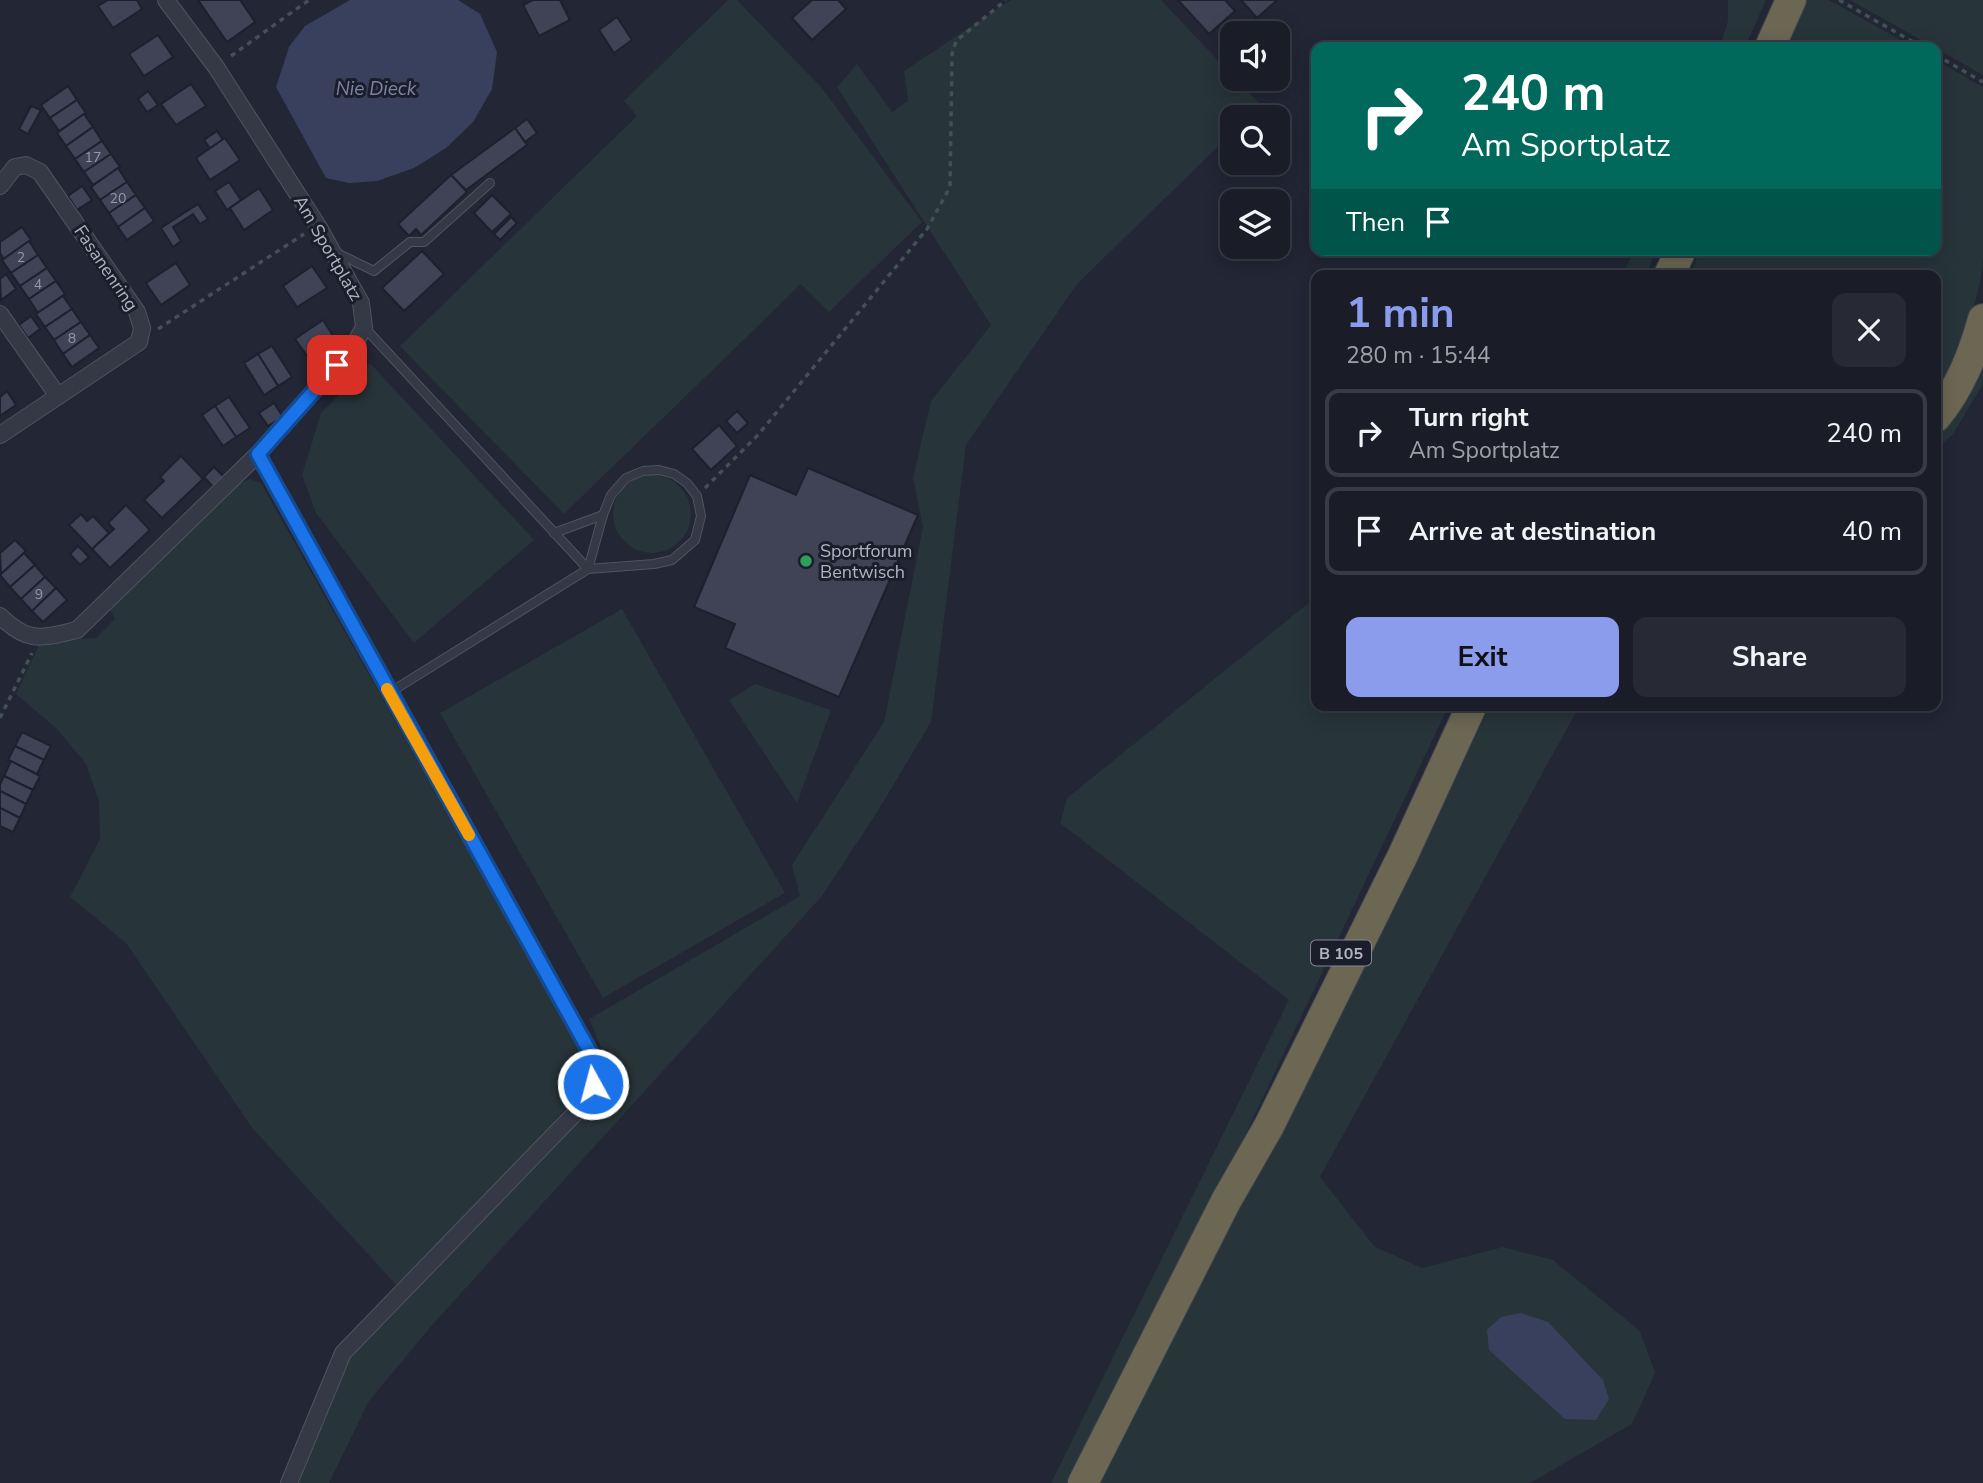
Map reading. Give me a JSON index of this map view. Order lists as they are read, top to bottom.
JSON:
{
  "streets": {
    "highway": ["B 105"],
    "street": ["Am Sportplatz", "Fasanenring"]
  },
  "water": ["Nie Dieck"],
  "places": ["Sportforum Bentwisch"],
  "house_numbers": [
    "17",
    "20",
    "2",
    "4",
    "8",
    "9"
  ],
  "page": {
    "turn": ["240 m", "Am Sportplatz"],
    "then": "Then",
    "heading": ["1 min", "280 m · 15:44"],
    "list": [
      {
        "name": "Turn right",
        "note": "Am Sportplatz",
        "value": "240 m"
      },
      {
        "name": "Arrive at destination",
        "value": "40 m"
      }
    ],
    "buttons": ["Exit", "Share"]
  }
}
